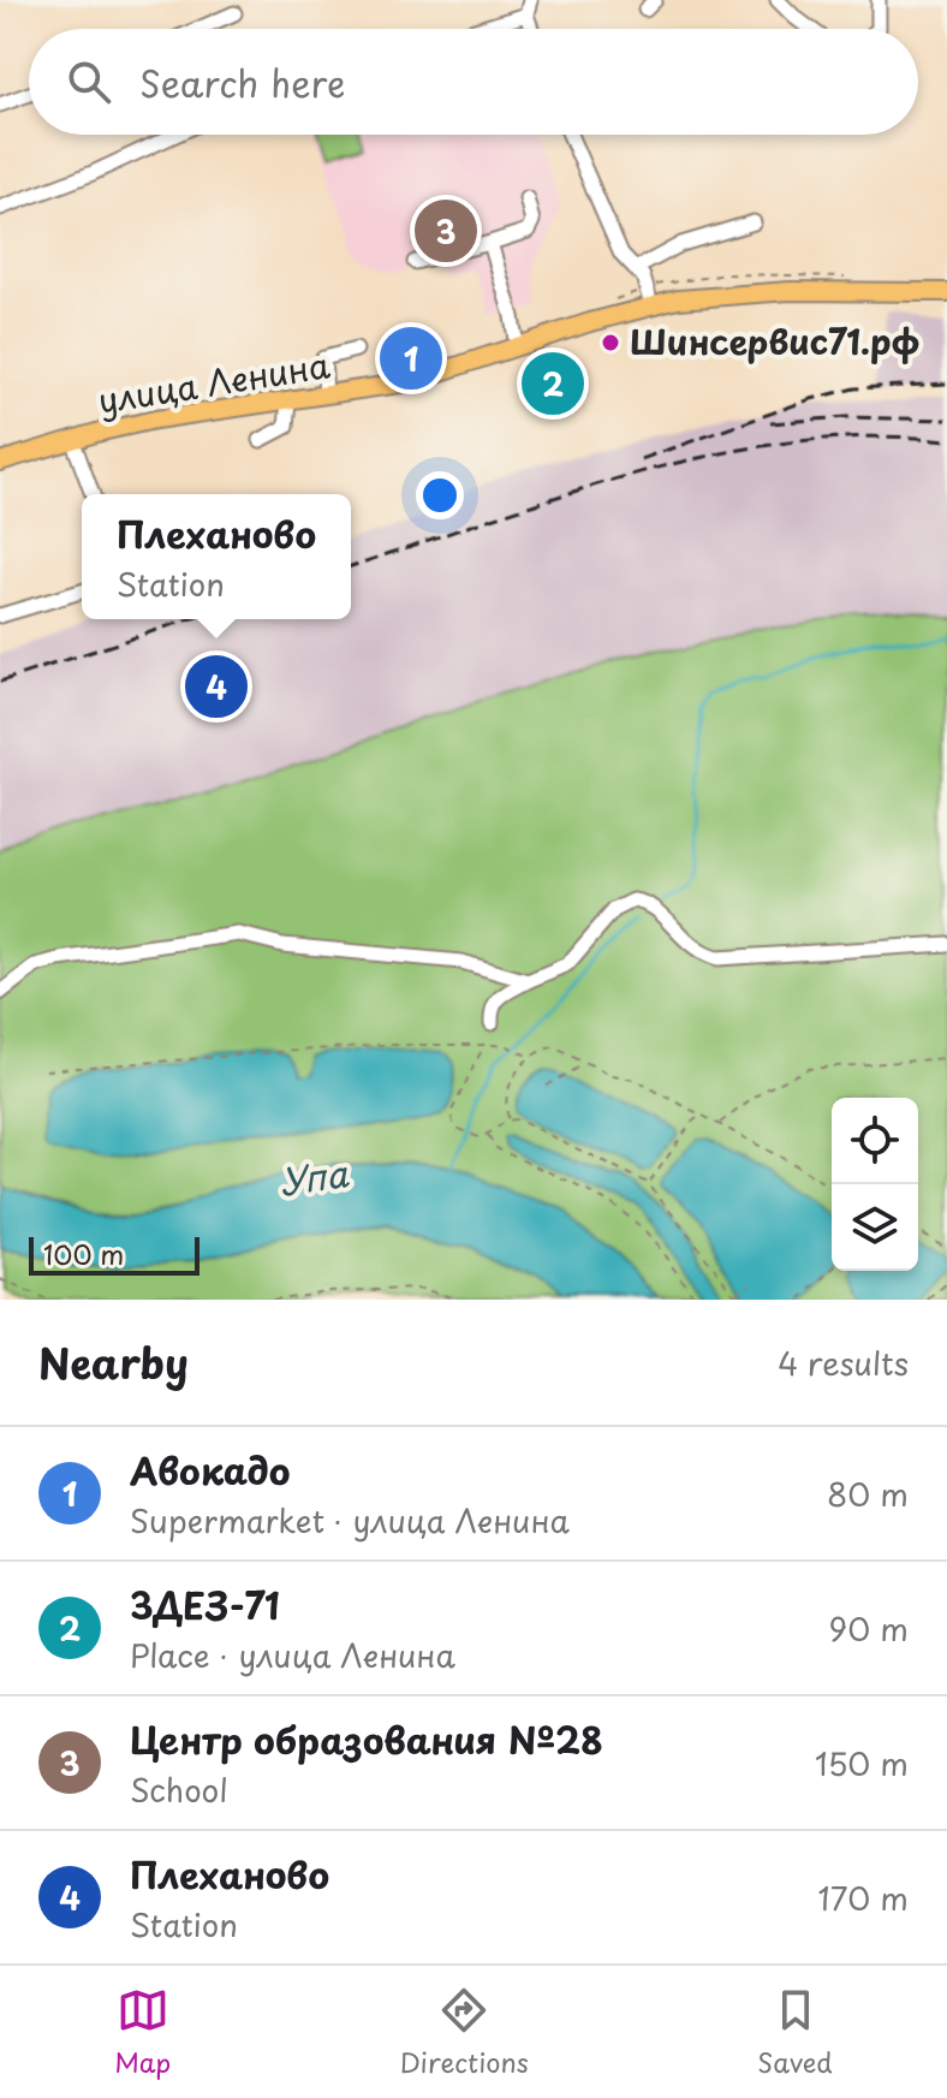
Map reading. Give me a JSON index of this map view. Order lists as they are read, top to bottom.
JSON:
{
  "streets": {
    "main road": ["улица Ленина"]
  },
  "water": ["Упа"],
  "places": ["Шинсервис71.рф"],
  "scale_bar": "100 m",
  "page": {
    "search": "Search here",
    "pins": [
      "3",
      "1",
      "2",
      "4"
    ],
    "popup": ["Плеханово", "Station"],
    "scale": "100 m",
    "heading": ["Nearby", "4 results"],
    "list": [
      {
        "mark": "1",
        "name": "Авокадо",
        "note": "Supermarket · улица Ленина",
        "value": "80 m"
      },
      {
        "mark": "2",
        "name": "3ДЕЗ-71",
        "note": "Place · улица Ленина",
        "value": "90 m"
      },
      {
        "mark": "3",
        "name": "Центр образования №28",
        "note": "School",
        "value": "150 m"
      },
      {
        "mark": "4",
        "name": "Плеханово",
        "note": "Station",
        "value": "170 m"
      }
    ],
    "nav": ["Map", "Directions", "Saved"]
  }
}
